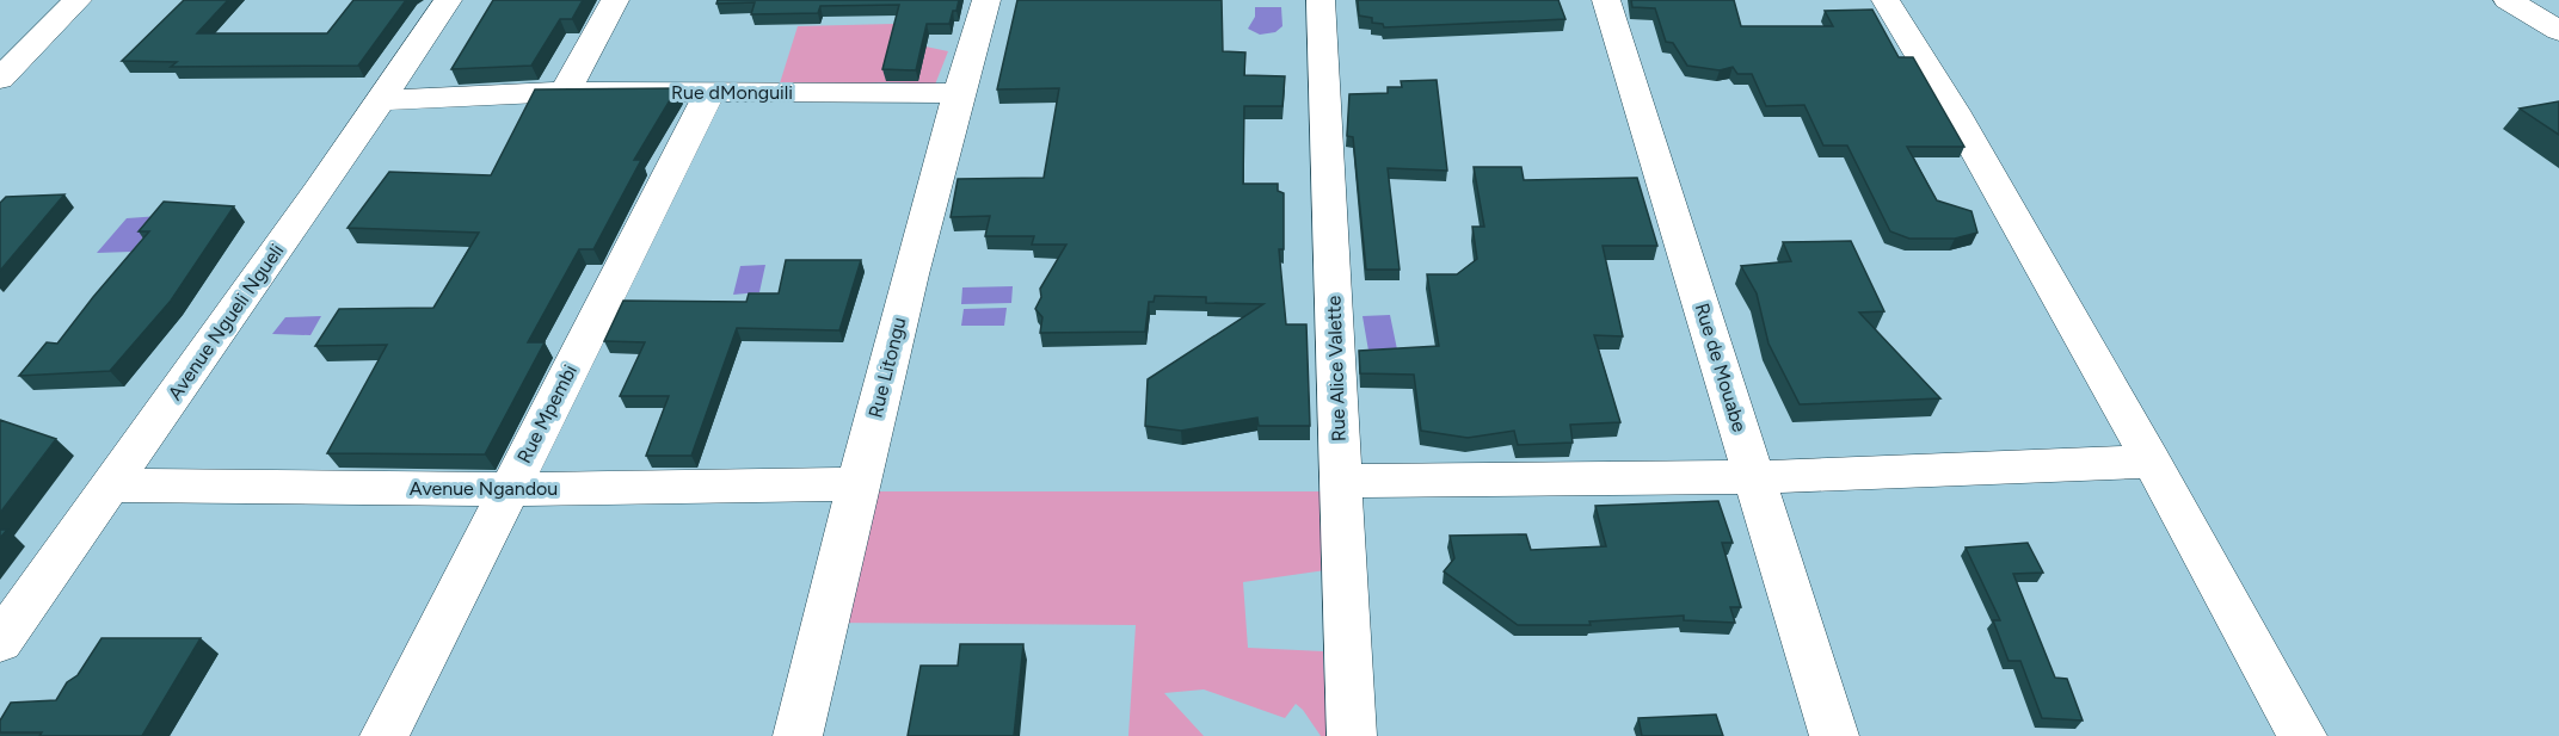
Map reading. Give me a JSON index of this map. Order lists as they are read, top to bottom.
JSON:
{
  "streets": {
    "street": [
      "Rue dMonguili",
      "Avenue Ngueli Ngueli",
      "Rue Litongu",
      "Rue de Mouabe",
      "Rue Alice Valette",
      "Rue Mpembi",
      "Avenue Ngandou"
    ]
  },
  "crossings": [
    ["Rue dMonguili", "Avenue Ngueli Ngueli"],
    ["Rue dMonguili", "Rue Litongu"],
    ["Rue dMonguili", "Rue Mpembi"],
    ["Avenue Ngueli Ngueli", "Avenue Ngandou"],
    ["Rue Litongu", "Avenue Ngandou"],
    ["Rue Mpembi", "Avenue Ngandou"]
  ]
}
